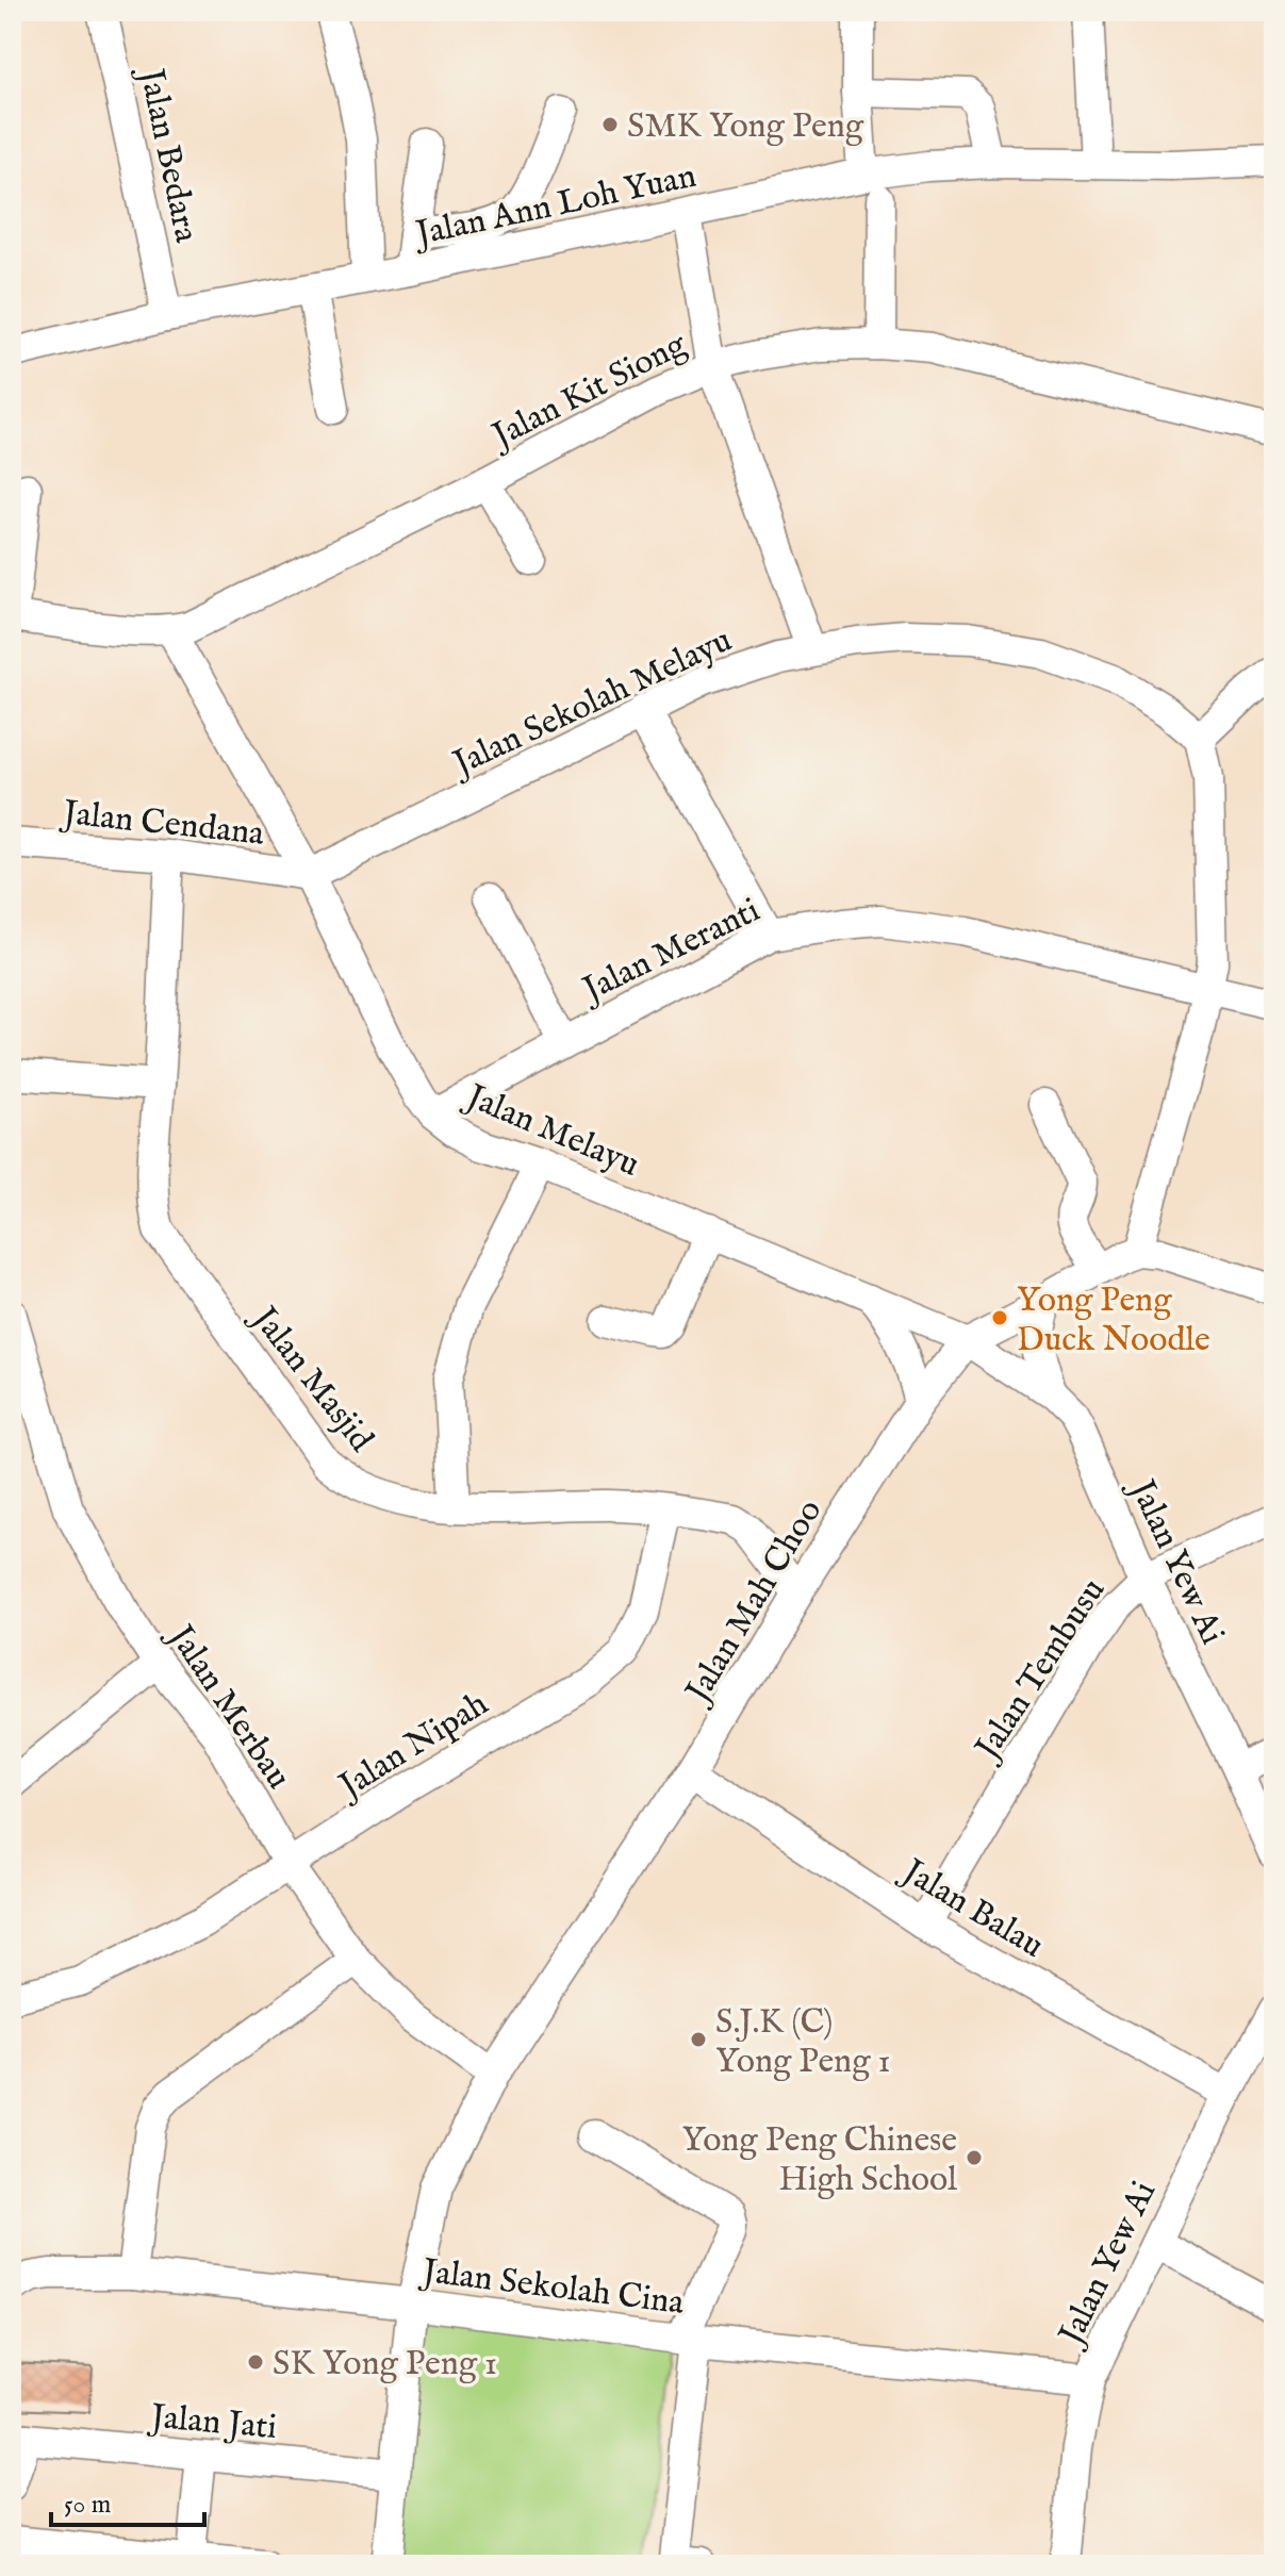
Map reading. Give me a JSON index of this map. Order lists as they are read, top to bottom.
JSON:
{
  "streets": {
    "street": [
      "Jalan Bedara",
      "Jalan Ann Loh Yuan",
      "Jalan Kit Siong",
      "Jalan Sekolah Melayu",
      "Jalan Cendana",
      "Jalan Meranti",
      "Jalan Melayu",
      "Jalan Masjid",
      "Jalan Yew Ai",
      "Jalan Mah Choo",
      "Jalan Tembusu",
      "Jalan Merbau",
      "Jalan Nipah",
      "Jalan Balau",
      "Jalan Sekolah Cina",
      "Jalan Jati"
    ]
  },
  "crossings": [
    ["Jalan Bedara", "Jalan Ann Loh Yuan"],
    ["Jalan Kit Siong", "Jalan Melayu"],
    ["Jalan Sekolah Melayu", "Jalan Cendana"],
    ["Jalan Sekolah Melayu", "Jalan Melayu"],
    ["Jalan Cendana", "Jalan Melayu"],
    ["Jalan Cendana", "Jalan Masjid"],
    ["Jalan Meranti", "Jalan Melayu"],
    ["Jalan Melayu", "Jalan Yew Ai"],
    ["Jalan Melayu", "Jalan Mah Choo"],
    ["Jalan Masjid", "Jalan Mah Choo"],
    ["Jalan Masjid", "Jalan Nipah"],
    ["Jalan Yew Ai", "Jalan Mah Choo"],
    ["Jalan Yew Ai", "Jalan Tembusu"],
    ["Jalan Yew Ai", "Jalan Balau"],
    ["Jalan Yew Ai", "Jalan Sekolah Cina"],
    ["Jalan Mah Choo", "Jalan Merbau"],
    ["Jalan Mah Choo", "Jalan Balau"],
    ["Jalan Mah Choo", "Jalan Sekolah Cina"],
    ["Jalan Mah Choo", "Jalan Jati"],
    ["Jalan Tembusu", "Jalan Balau"],
    ["Jalan Merbau", "Jalan Nipah"]
  ],
  "places": [
    "SMK Yong Peng",
    "Yong Peng Duck Noodle",
    "S.J.K (C) Yong Peng 1",
    "Yong Peng Chinese High School",
    "SK Yong Peng 1"
  ],
  "scale_bar": "50 m"
}
